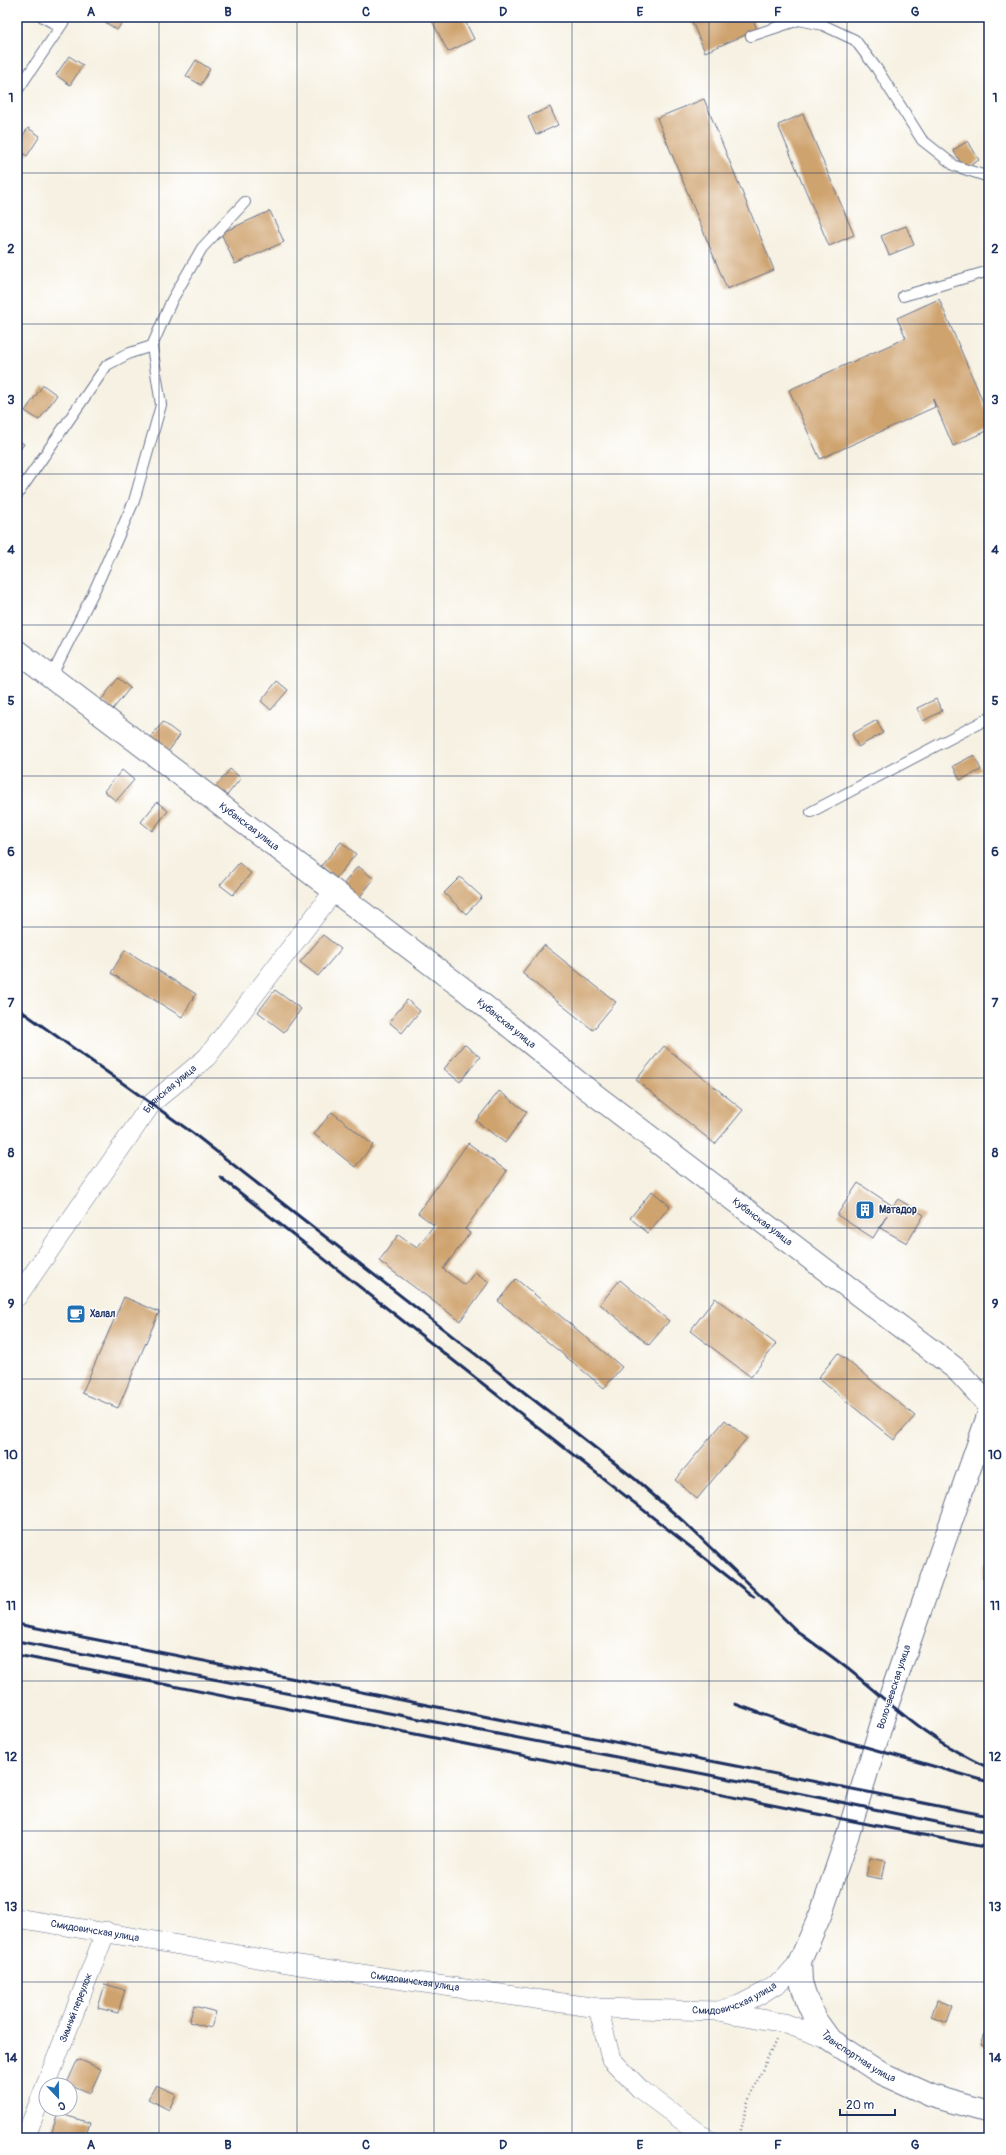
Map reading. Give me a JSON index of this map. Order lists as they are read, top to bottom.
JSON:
{
  "streets": {
    "main road": ["Кубанская улица", "Волочаевская улица", "Транспортная улица"],
    "street": ["Брянская улица", "Смидовичская улица", "Зимний переулок"]
  },
  "crossings": [
    ["Кубанская улица", "Брянская улица"],
    ["Волочаевская улица", "Смидовичская улица"],
    ["Волочаевская улица", "Транспортная улица"],
    ["Смидовичская улица", "Зимний переулок"],
    ["Смидовичская улица", "Транспортная улица"]
  ],
  "places": {
    "building": ["Матадор"],
    "cafe": ["Халал"]
  },
  "scale_bar": "20 m",
  "north": "bottom",
  "grid": {
    "columns": [
      "A",
      "B",
      "C",
      "D",
      "E",
      "F",
      "G"
    ],
    "rows": [
      "1",
      "2",
      "3",
      "4",
      "5",
      "6",
      "7",
      "8",
      "9",
      "10",
      "11",
      "12",
      "13",
      "14"
    ]
  }
}
